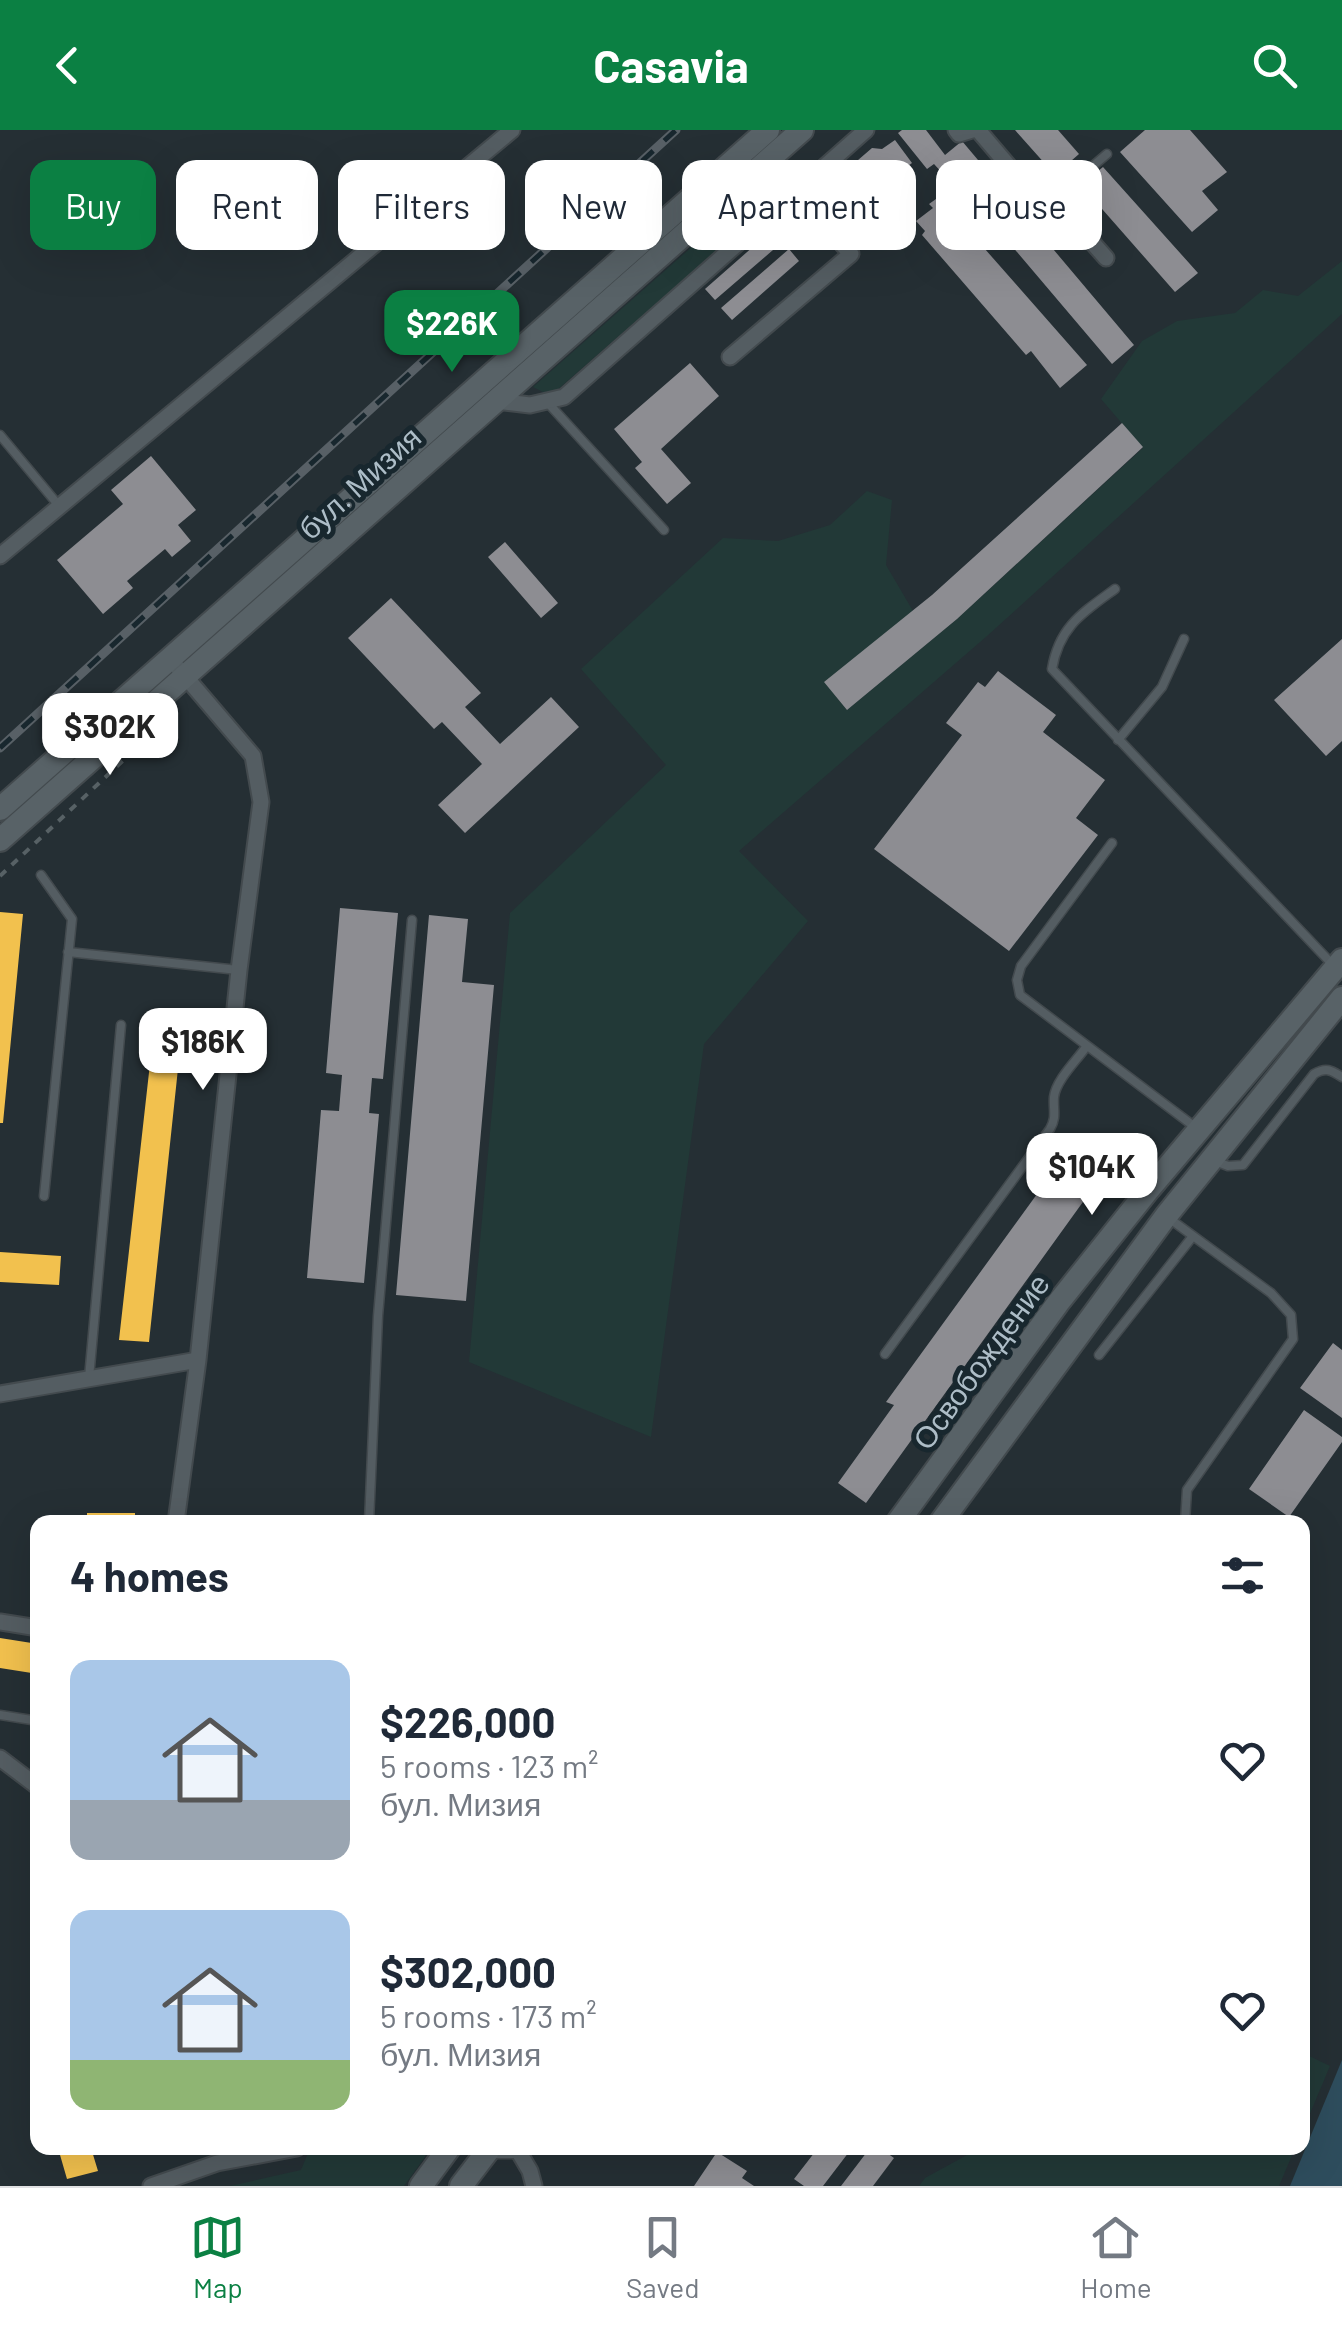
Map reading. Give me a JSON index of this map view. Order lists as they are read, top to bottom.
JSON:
{
  "streets": {
    "street": ["бул. Мизия", "Освобождение"]
  },
  "page": {
    "header": "Casavia",
    "chip": [
      "Buy",
      "Rent",
      "Filters",
      "New",
      "Apartment",
      "House"
    ],
    "price": [
      "$226K",
      "$302K",
      "$186K",
      "$104K"
    ],
    "heading": "4 homes",
    "list": [
      {
        "name": "$226,000",
        "note": "5 rooms · 123 m² · бул. Мизия"
      },
      {
        "name": "$302,000",
        "note": "5 rooms · 173 m² · бул. Мизия"
      }
    ],
    "tabs": ["Map", "Saved", "Home"]
  }
}
